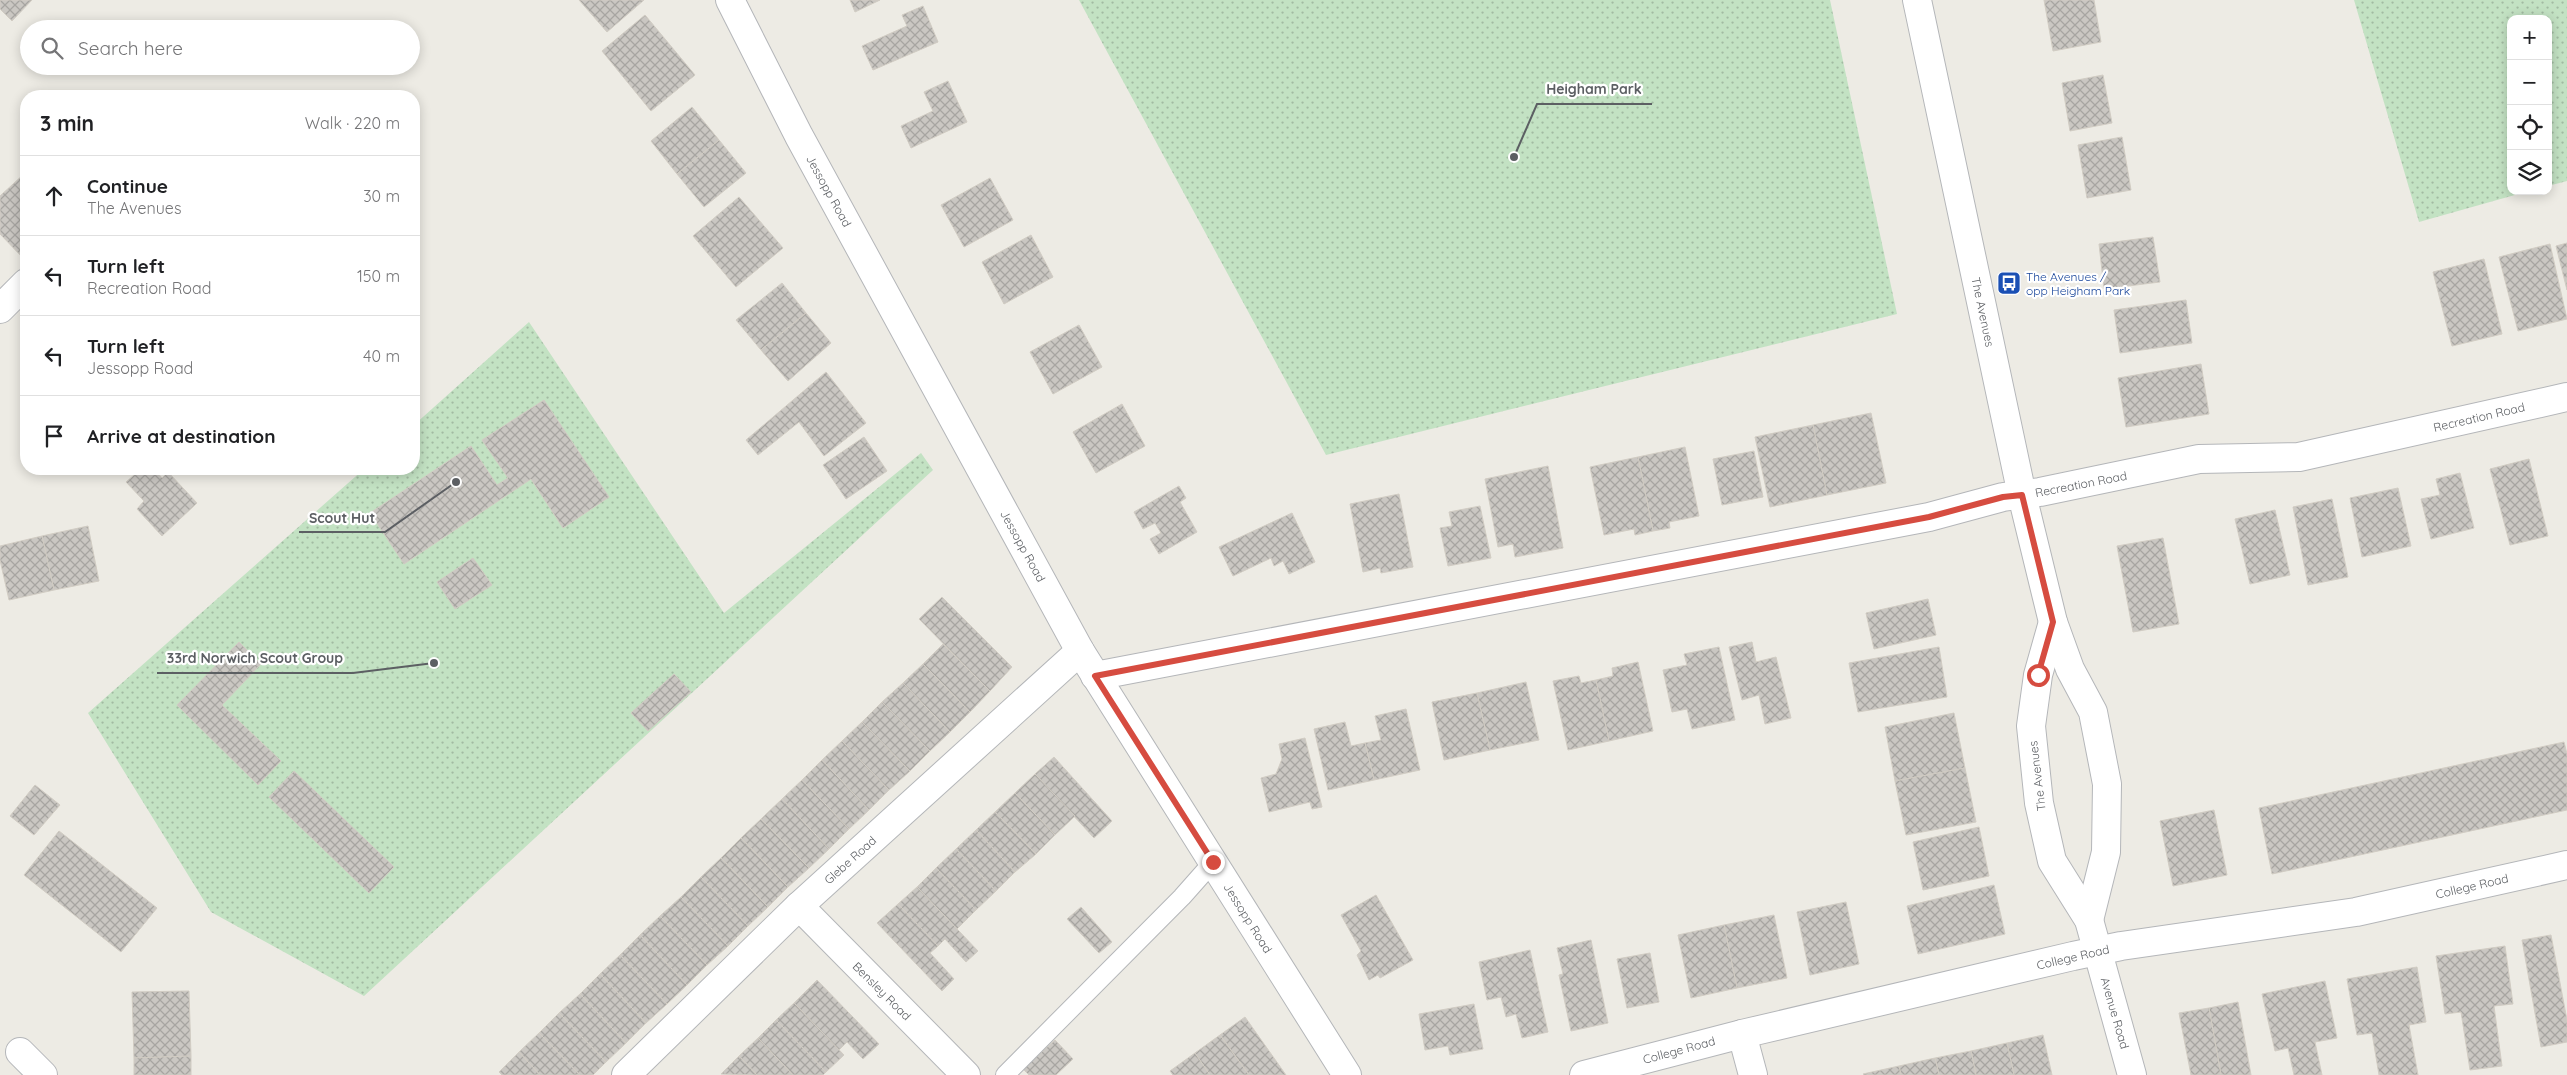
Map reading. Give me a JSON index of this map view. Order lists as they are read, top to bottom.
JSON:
{
  "streets": {
    "street": [
      "Jessopp Road",
      "The Avenues",
      "Recreation Road",
      "Glebe Road",
      "College Road",
      "Bensley Road",
      "Avenue Road"
    ]
  },
  "crossings": [
    ["Jessopp Road", "Recreation Road"],
    ["Jessopp Road", "Glebe Road"],
    ["The Avenues", "Recreation Road"],
    ["The Avenues", "College Road"],
    ["The Avenues", "Avenue Road"],
    ["Glebe Road", "Bensley Road"],
    ["College Road", "Avenue Road"]
  ],
  "places": {
    "other": ["Heigham Park", "Scout Hut", "33rd Norwich Scout Group"],
    "bus stop": ["The Avenues / opp Heigham Park"]
  },
  "page": {
    "map_buttons": ["+", "−"],
    "search": "Search here",
    "heading": ["3 min", "Walk · 220 m"],
    "list": [
      ["Continue", "The Avenues", "30 m"],
      ["Turn left", "Recreation Road", "150 m"],
      ["Turn left", "Jessopp Road", "40 m"],
      "Arrive at destination"
    ]
  }
}
